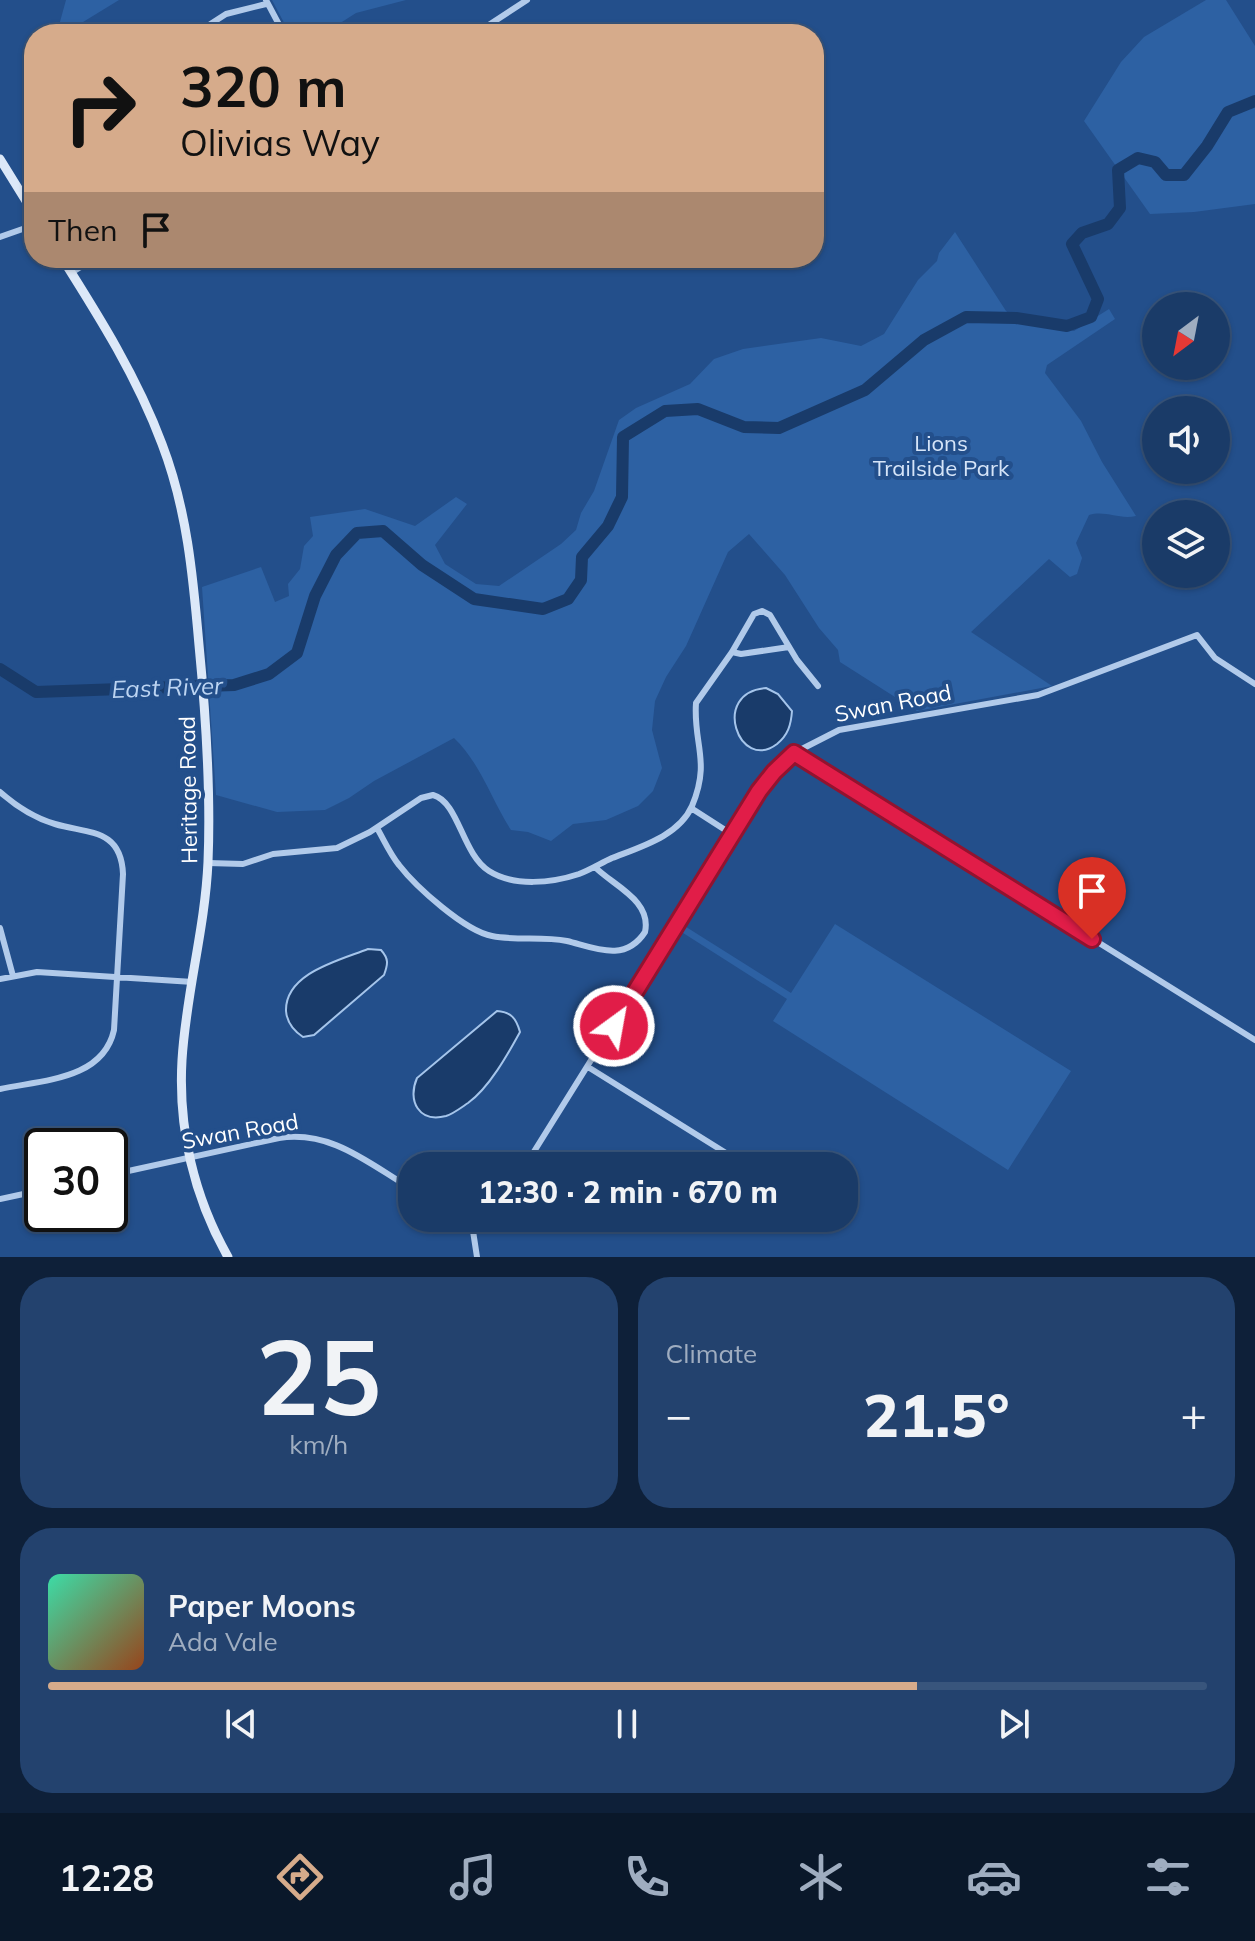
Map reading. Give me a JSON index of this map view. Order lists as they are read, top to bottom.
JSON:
{
  "streets": {
    "main road": ["Heritage Road"],
    "street": ["Swan Road"]
  },
  "crossings": [
    ["Swan Road", "Heritage Road"]
  ],
  "water": ["East River"],
  "parks": ["Lions Trailside Park"],
  "north": "bottom left",
  "page": {
    "turn": ["320 m", "Olivias Way"],
    "then": "Then",
    "limit": "30",
    "trip": "12:30 · 2 min · 670 m",
    "tile": [
      ["25", "km/h"],
      "Climate"
    ],
    "heat": ["−", "21.5°", "+"],
    "song": ["Paper Moons", "Ada Vale"],
    "tabs": "12:28"
  }
}
